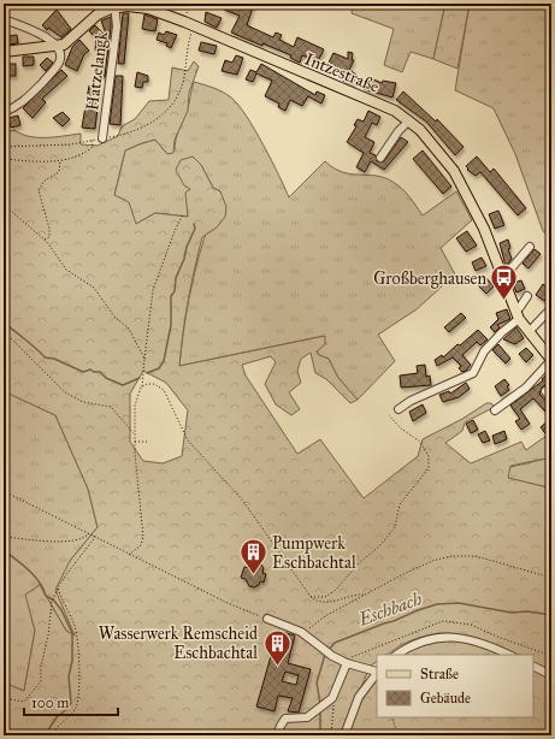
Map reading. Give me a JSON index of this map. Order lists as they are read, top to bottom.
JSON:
{
  "streets": {
    "main road": ["Intzestraße"],
    "street": ["Hatzelangk"]
  },
  "crossings": [
    ["Hatzelangk", "Intzestraße"]
  ],
  "water": ["Eschbach"],
  "places": {
    "bus stop": ["Großberghausen"],
    "building": ["Pumpwerk Eschbachtal", "Wasserwerk Remscheid Eschbachtal"]
  },
  "legend": ["Straße", "Gebäude"],
  "scale_bar": "100 m"
}
